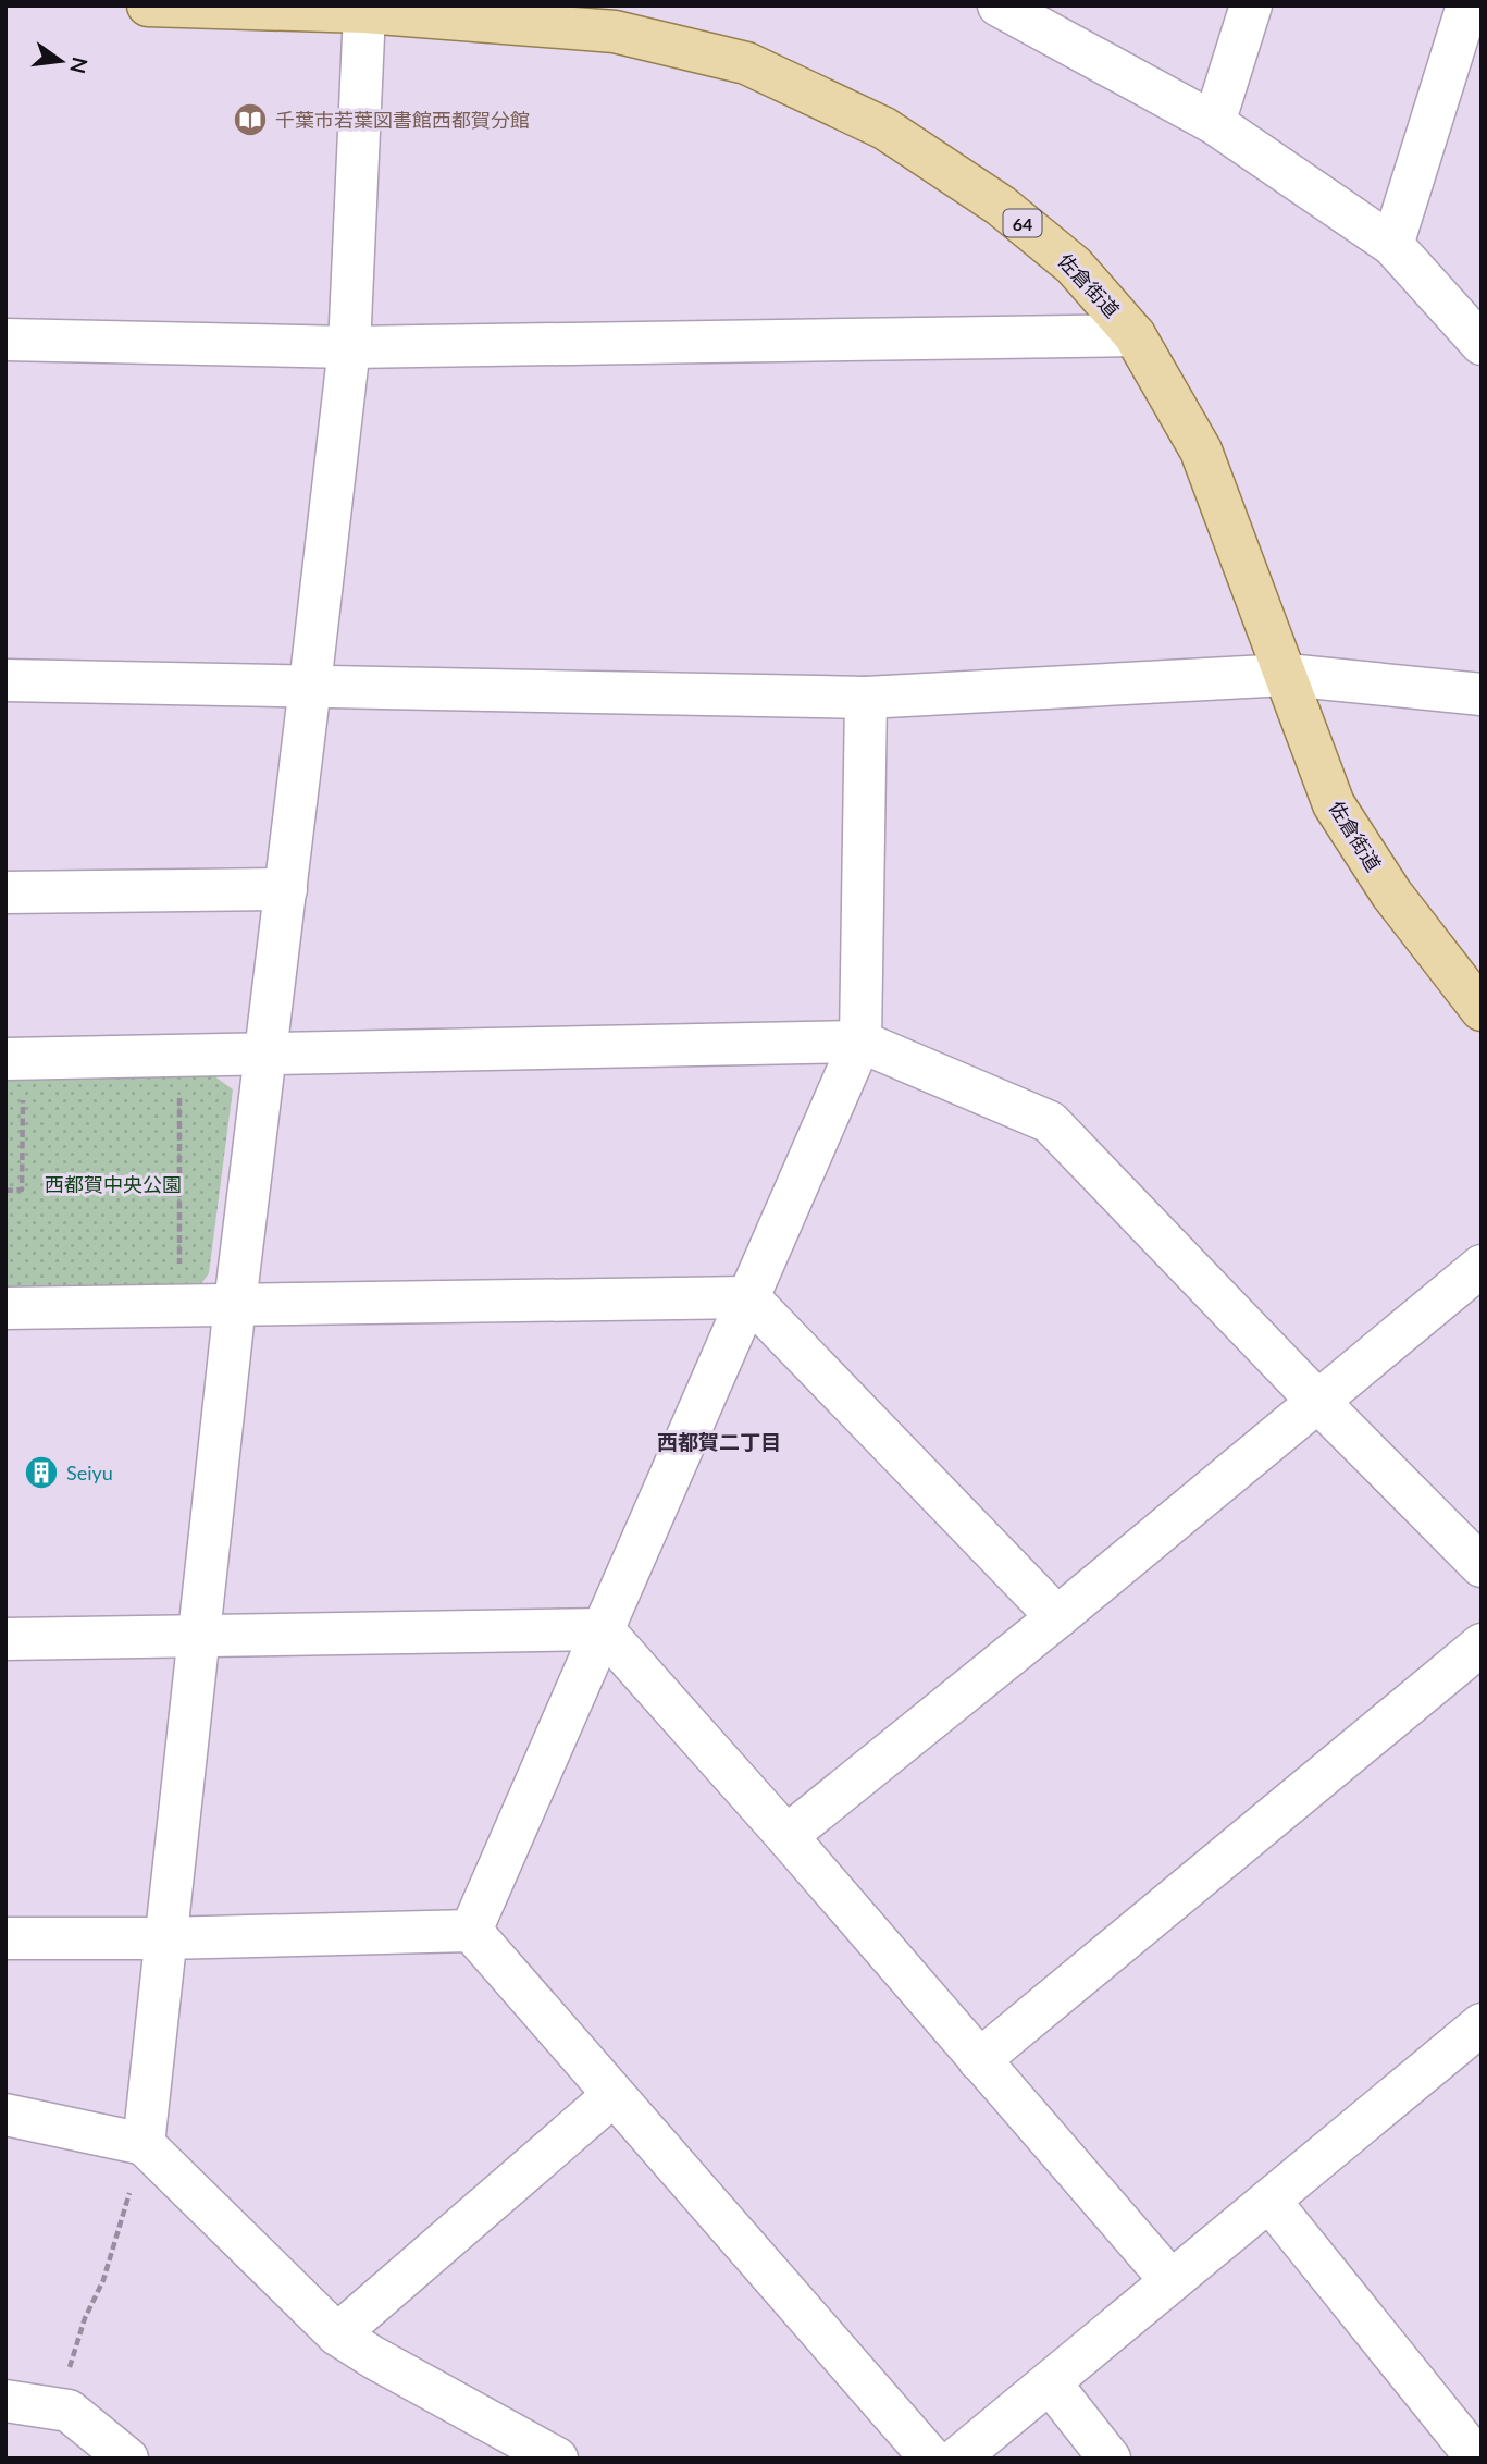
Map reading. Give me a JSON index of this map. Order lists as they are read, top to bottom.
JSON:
{
  "streets": {
    "main road": ["64", "佐倉街道"]
  },
  "districts": ["西都賀二丁目"],
  "parks": ["西都賀中央公園"],
  "places": {
    "library": ["千葉市若葉図書館西都賀分館"],
    "building": ["Seiyu"]
  },
  "north": "right"
}
